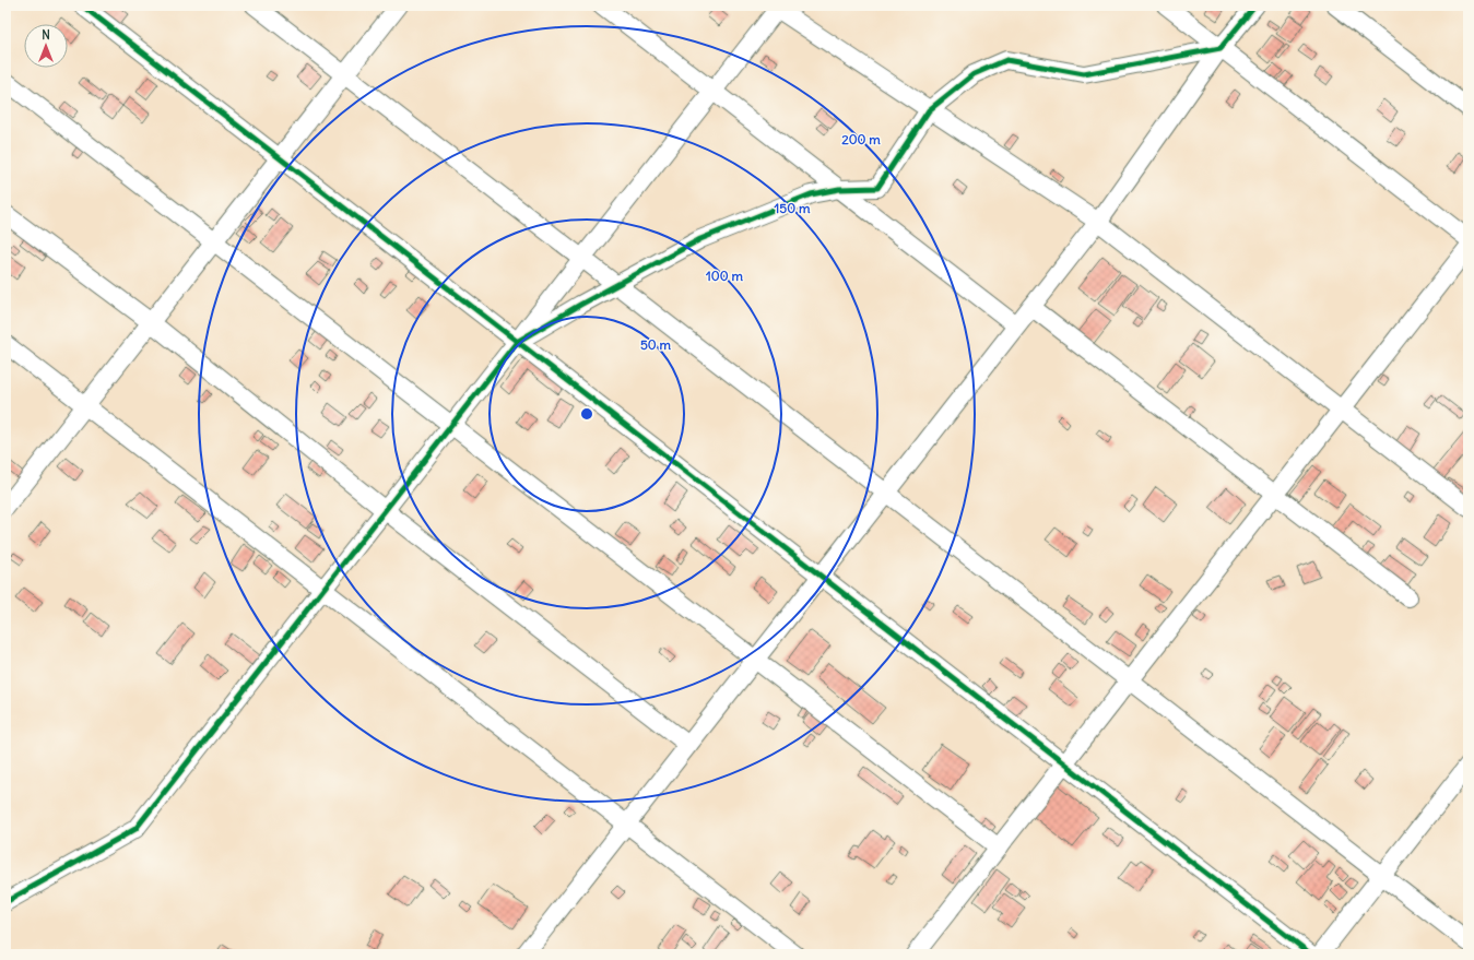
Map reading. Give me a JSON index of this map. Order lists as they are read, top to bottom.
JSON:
{
  "north": "top",
  "rings": [
    "200 m",
    "150 m",
    "100 m",
    "50 m"
  ]
}
